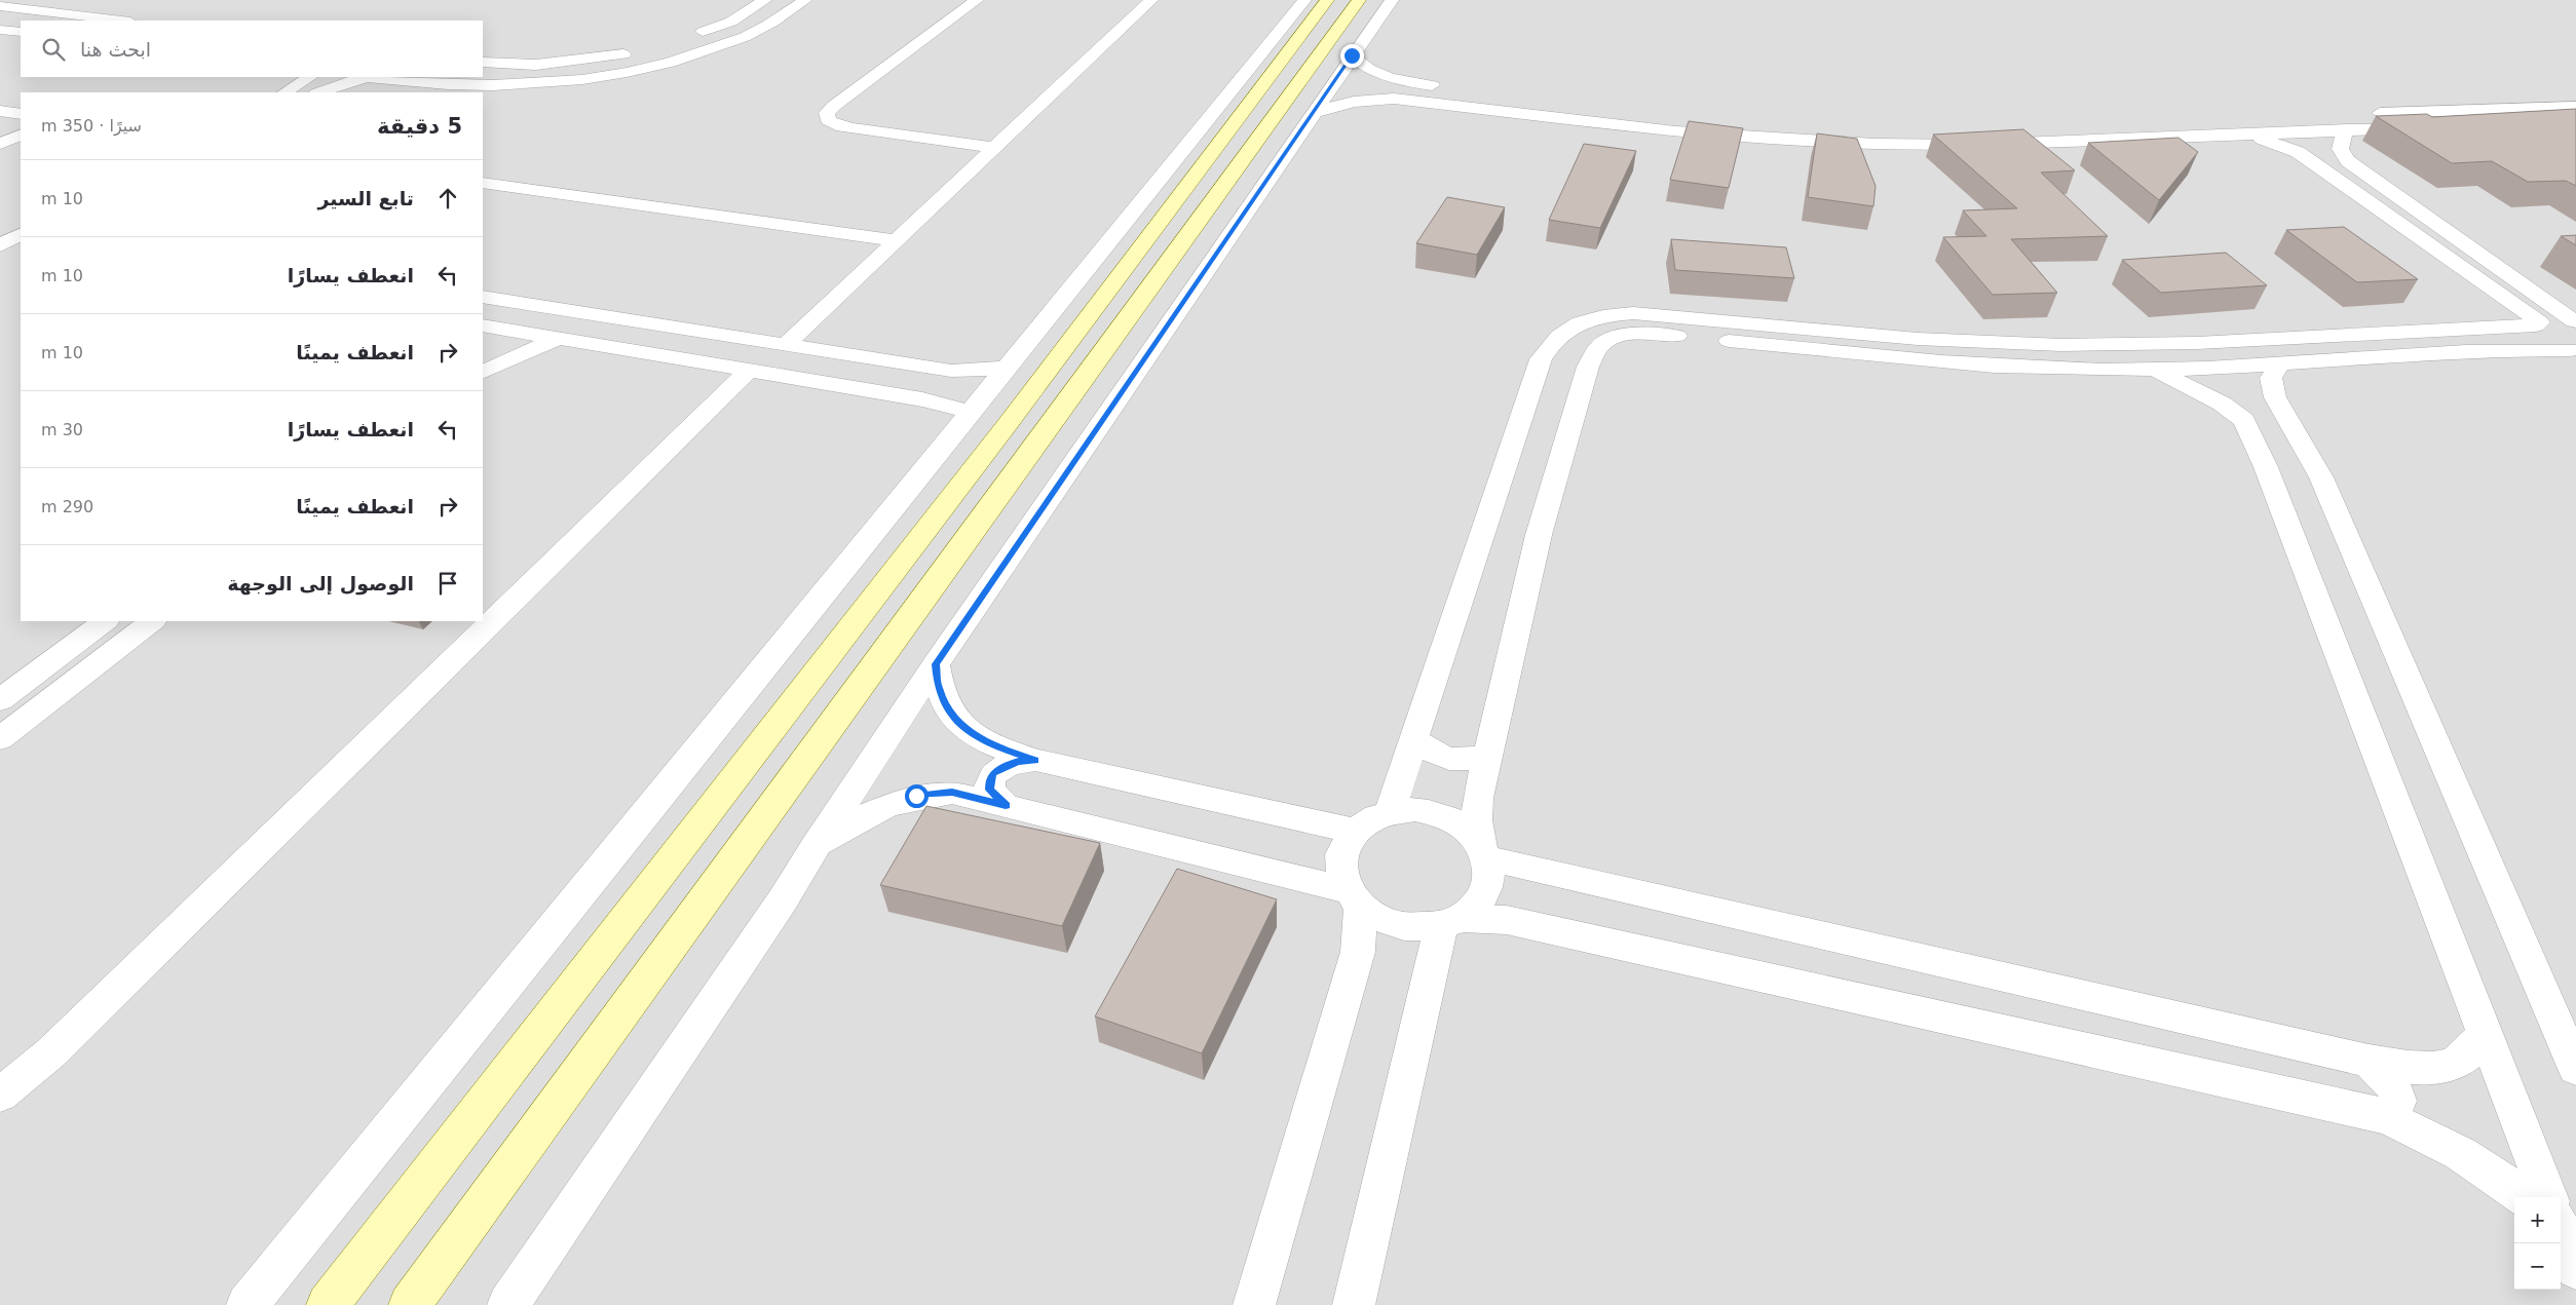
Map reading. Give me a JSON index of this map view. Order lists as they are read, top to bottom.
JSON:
{
  "page": {
    "search": "ابحث هنا",
    "heading": ["5 دقيقة", "سيرًا · 350 m"],
    "list": [
      ["تابع السير", "10 m"],
      ["انعطف يسارًا", "10 m"],
      ["انعطف يمينًا", "10 m"],
      ["انعطف يسارًا", "30 m"],
      ["انعطف يمينًا", "290 m"],
      "الوصول إلى الوجهة"
    ],
    "map_buttons": ["+", "−"]
  }
}
